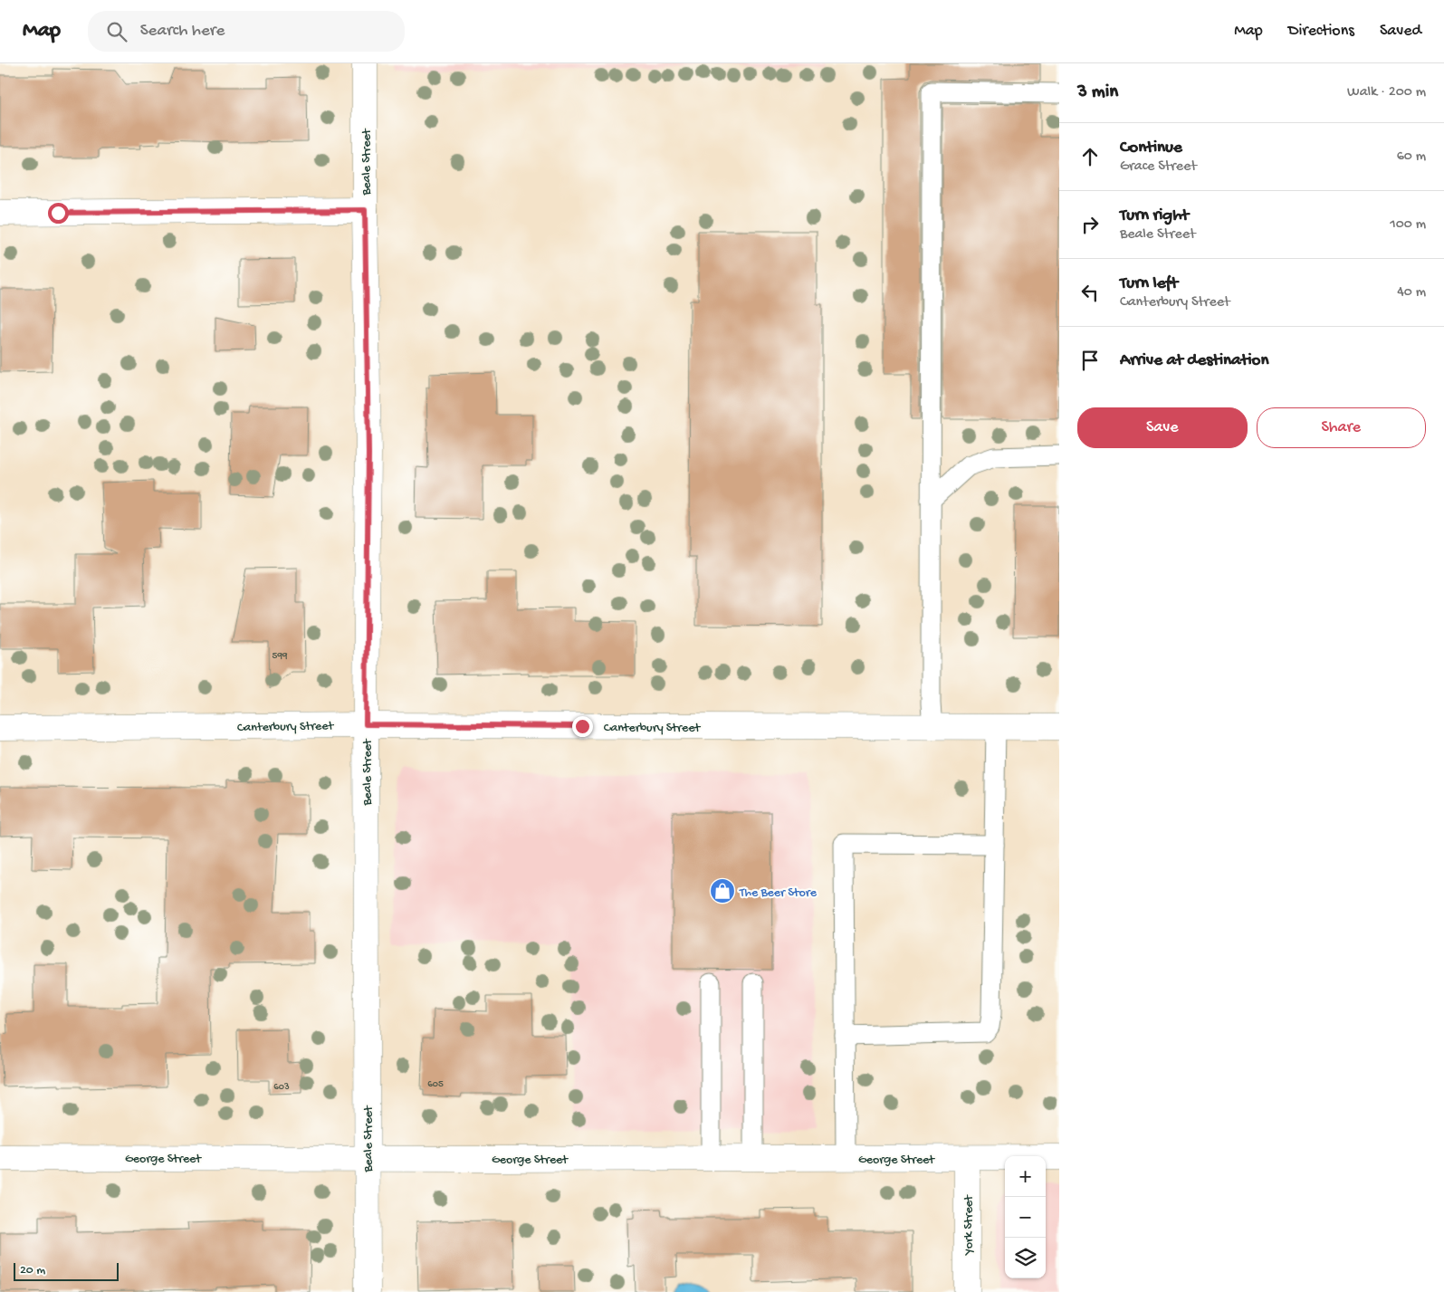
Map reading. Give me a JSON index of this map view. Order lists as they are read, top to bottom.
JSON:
{
  "streets": {
    "street": [
      "Beale Street",
      "Canterbury Street",
      "George Street",
      "York Street"
    ]
  },
  "crossings": [
    ["Beale Street", "Canterbury Street"],
    ["Beale Street", "George Street"],
    ["George Street", "York Street"]
  ],
  "places": {
    "shop": ["The Beer Store"]
  },
  "house_numbers": ["599", "605", "603"],
  "scale_bar": "20 m",
  "page": {
    "header": "Map",
    "search": "Search here",
    "nav": ["Map", "Directions", "Saved"],
    "heading": ["3 min", "Walk · 200 m"],
    "list": [
      ["Continue", "Grace Street", "60 m"],
      ["Turn right", "Beale Street", "100 m"],
      ["Turn left", "Canterbury Street", "40 m"],
      "Arrive at destination"
    ],
    "buttons": ["Save", "Share"],
    "map_buttons": ["+", "−"],
    "scale": "20 m"
  }
}
